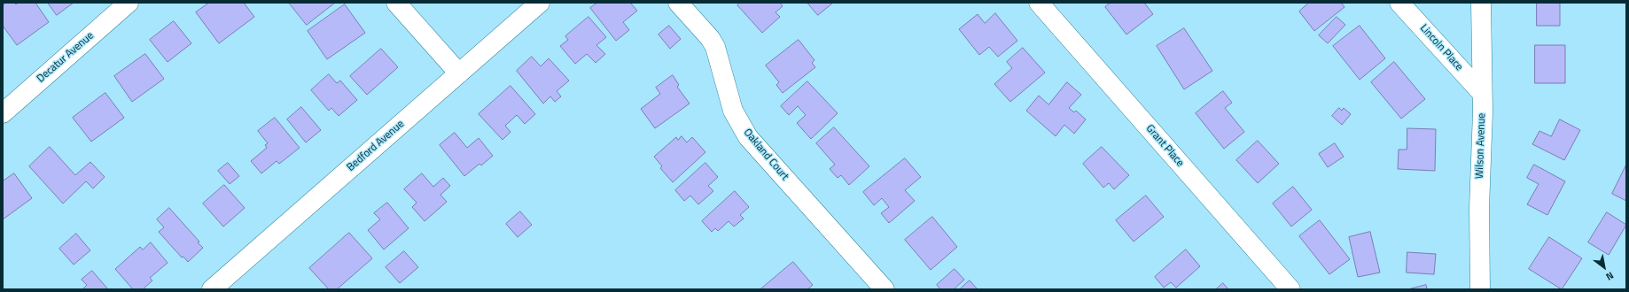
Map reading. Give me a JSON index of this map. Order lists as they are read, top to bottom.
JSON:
{
  "streets": {
    "street": [
      "Lincoln Place",
      "Decatur Avenue",
      "Bedford Avenue",
      "Grant Place",
      "Wilson Avenue",
      "Oakland Court"
    ]
  },
  "crossings": [
    ["Lincoln Place", "Wilson Avenue"]
  ],
  "north": "bottom right"
}
